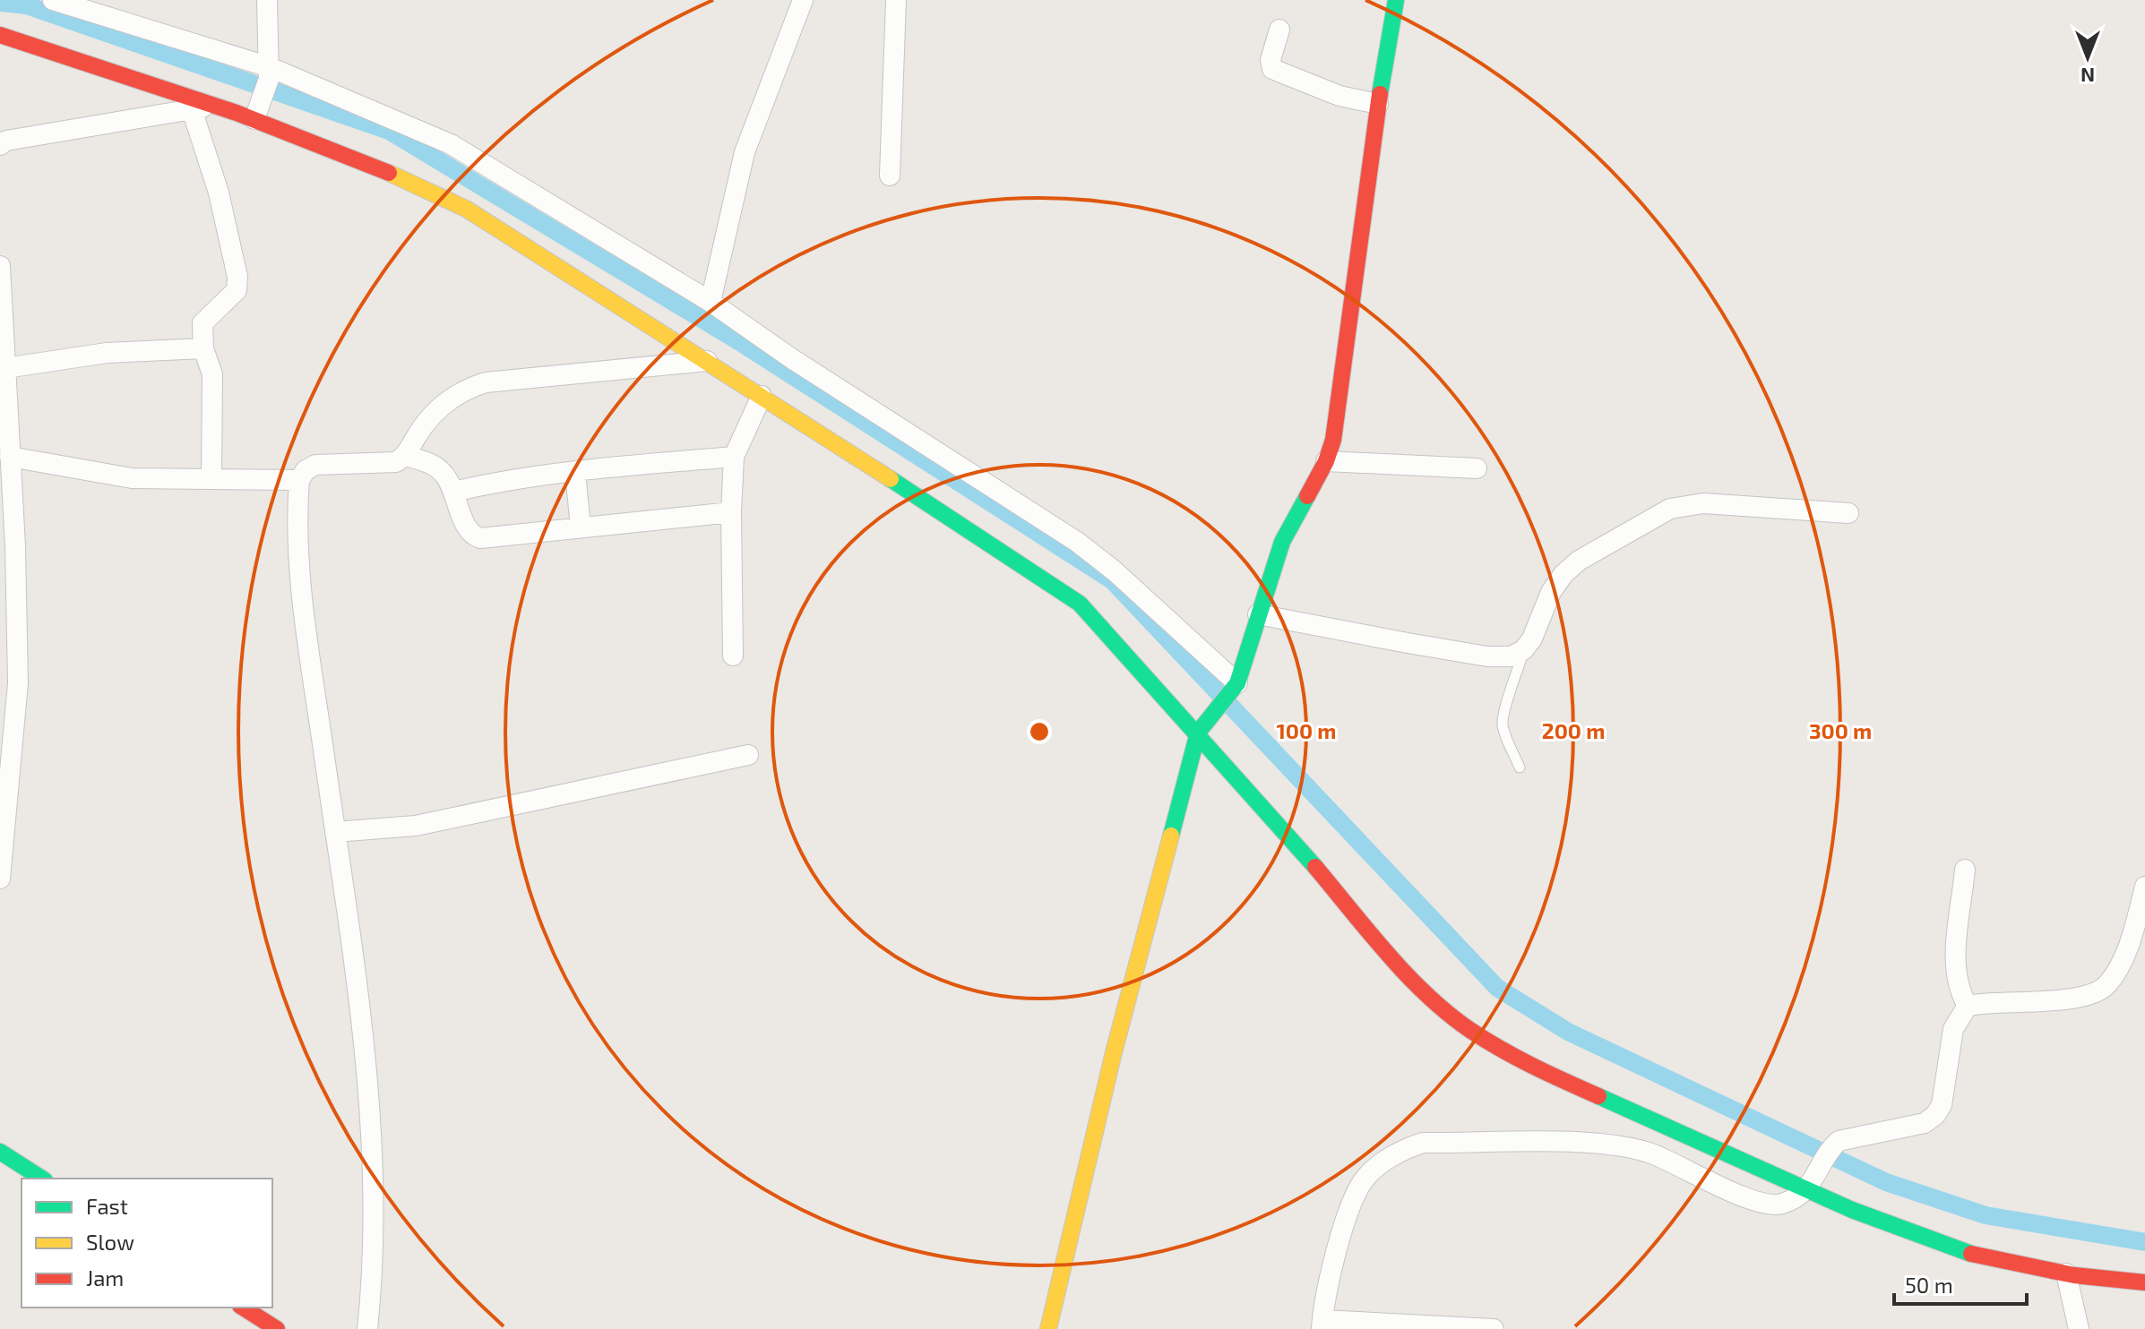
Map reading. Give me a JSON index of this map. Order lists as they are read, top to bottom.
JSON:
{
  "legend": ["Fast", "Slow", "Jam"],
  "scale_bar": "50 m",
  "north": "bottom",
  "rings": ["100 m", "200 m", "300 m"]
}
